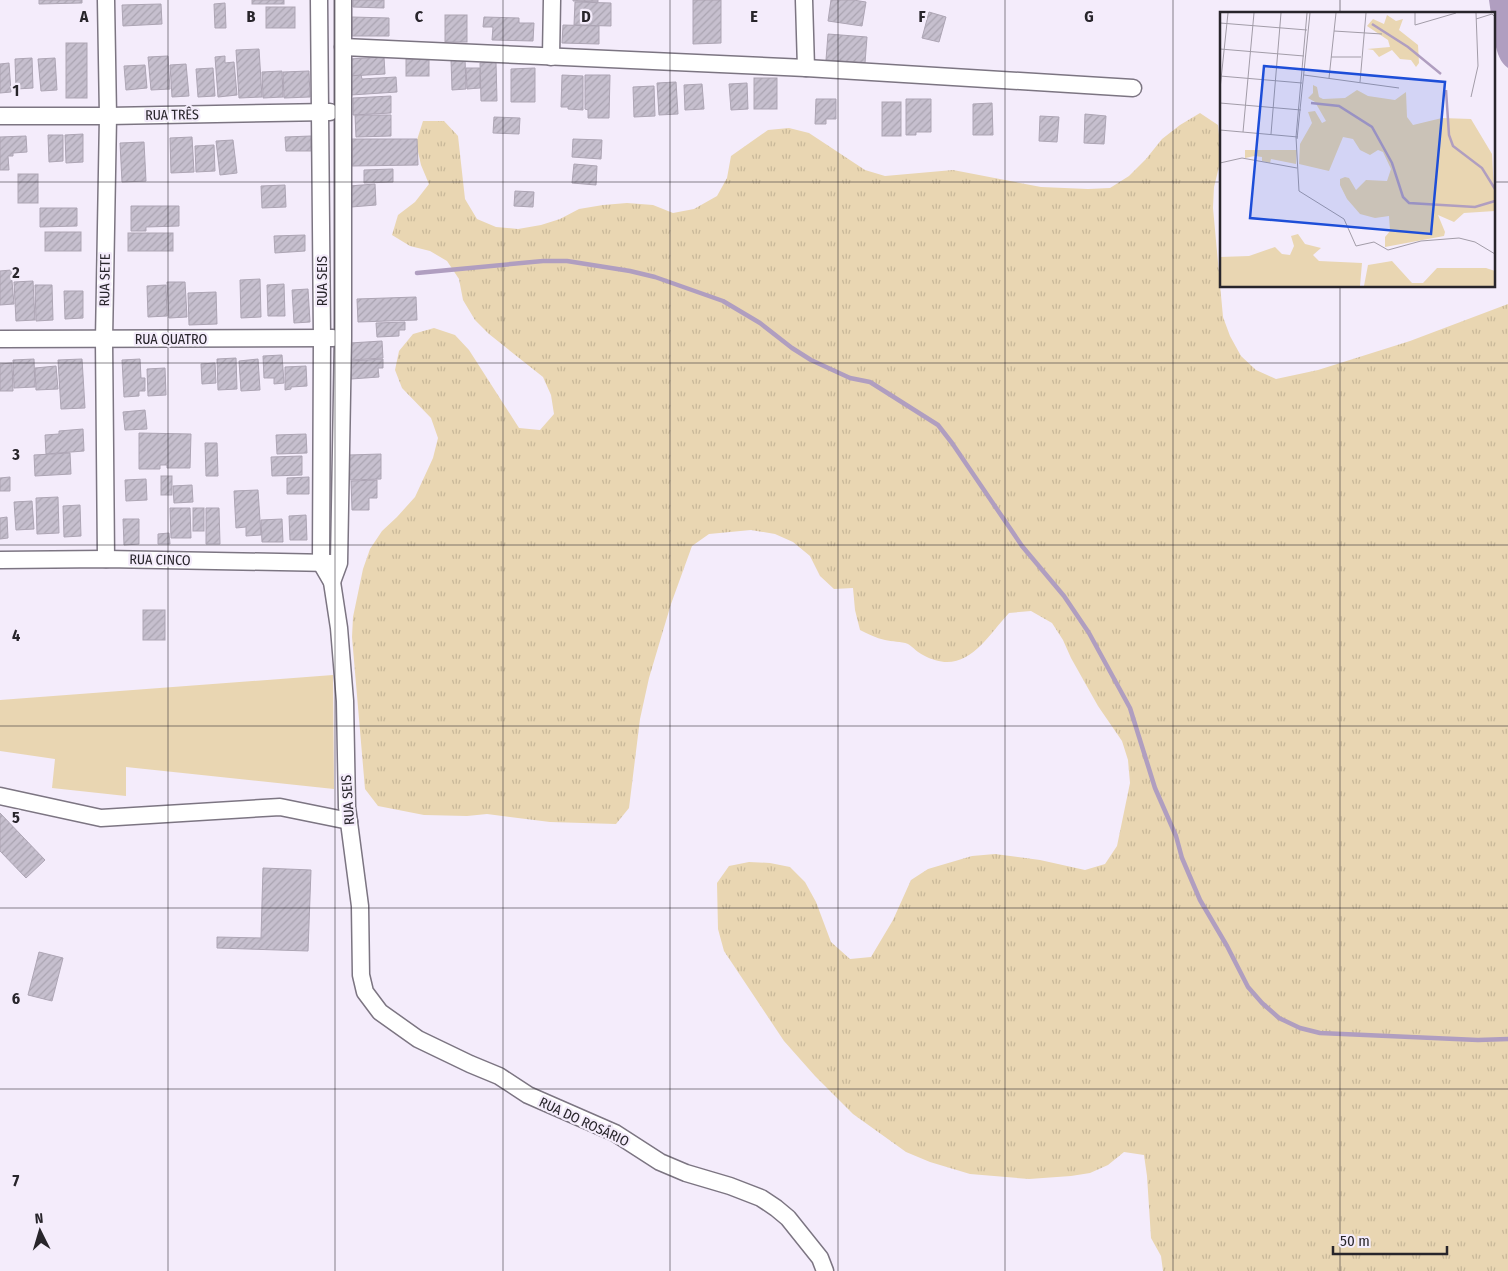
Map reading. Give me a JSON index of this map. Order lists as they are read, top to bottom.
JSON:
{
  "streets": {
    "street": [
      "RUA TRÊS",
      "RUA SETE",
      "RUA SEIS",
      "RUA QUATRO",
      "RUA CINCO",
      "RUA DO ROSÁRIO"
    ]
  },
  "crossings": [
    ["RUA TRÊS", "RUA SETE"],
    ["RUA TRÊS", "RUA SEIS"],
    ["RUA SETE", "RUA QUATRO"],
    ["RUA SETE", "RUA CINCO"],
    ["RUA SEIS", "RUA QUATRO"],
    ["RUA SEIS", "RUA CINCO"],
    ["RUA SEIS", "RUA DO ROSÁRIO"]
  ],
  "scale_bar": "50 m",
  "north": "top",
  "grid": {
    "columns": [
      "A",
      "B",
      "C",
      "D",
      "E",
      "F",
      "G"
    ],
    "rows": [
      "1",
      "2",
      "3",
      "4",
      "5",
      "6",
      "7"
    ]
  }
}
